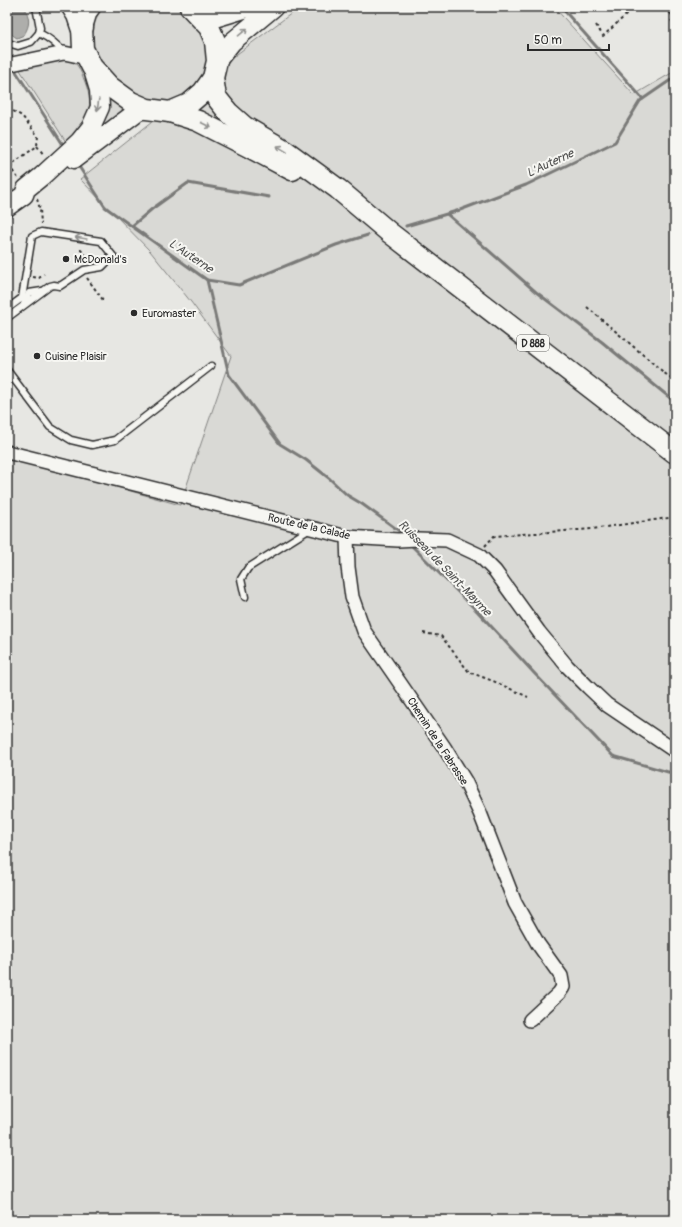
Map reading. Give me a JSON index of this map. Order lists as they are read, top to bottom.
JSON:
{
  "streets": {
    "main road": ["D 888"],
    "street": ["Route de la Calade", "Chemin de la Fabrasse"]
  },
  "crossings": [
    ["Route de la Calade", "Chemin de la Fabrasse"]
  ],
  "water": ["L'Auterne", "Ruisseau de Saint-Mayme"],
  "places": ["McDonald's", "Euromaster", "Cuisine Plaisir"],
  "scale_bar": "50 m"
}
